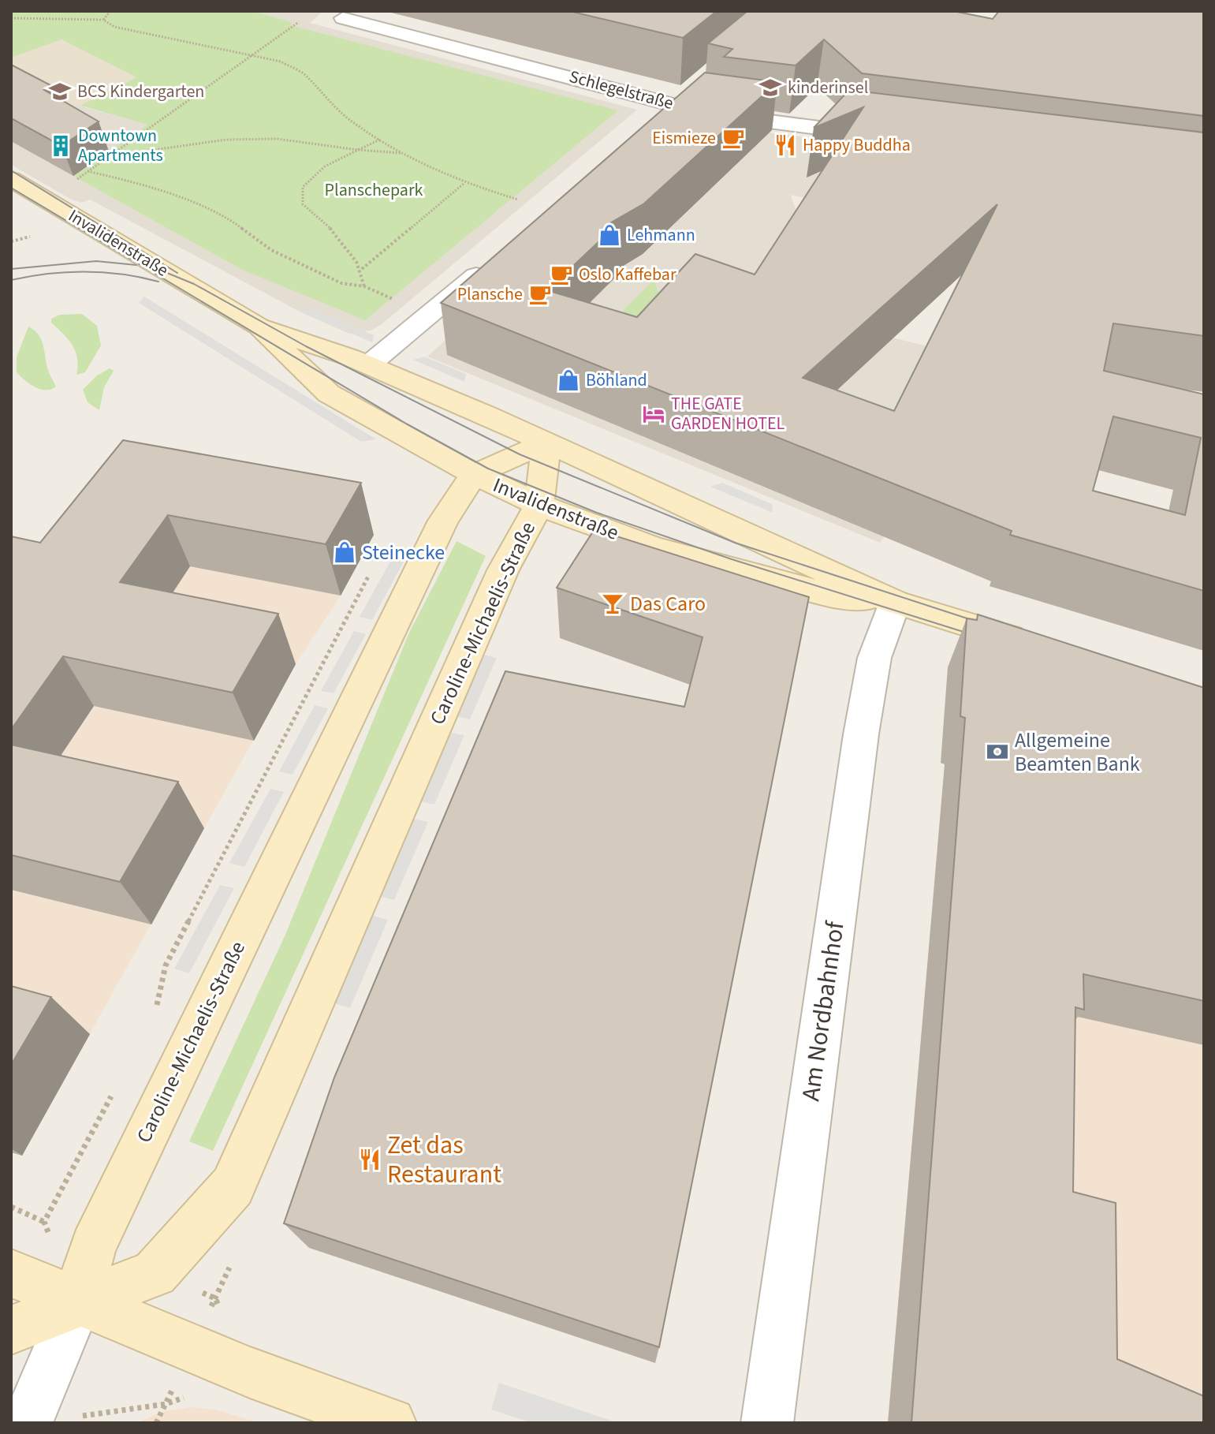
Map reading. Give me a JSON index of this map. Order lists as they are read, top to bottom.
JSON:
{
  "streets": {
    "main road": ["Invalidenstraße", "Caroline-Michaelis-Straße"],
    "street": ["Schlegelstraße", "Am Nordbahnhof"]
  },
  "crossings": [
    ["Invalidenstraße", "Caroline-Michaelis-Straße"],
    ["Invalidenstraße", "Am Nordbahnhof"]
  ],
  "parks": ["Planschepark"],
  "places": {
    "school or university": ["kinderinsel", "BCS Kindergarten"],
    "cafe": ["Eismieze", "Oslo Kaffebar", "Plansche"],
    "restaurant": ["Happy Buddha", "Zet das Restaurant"],
    "building": ["Downtown Apartments"],
    "shop": ["Lehmann", "Böhland", "Steinecke"],
    "hotel": ["THE GATE GARDEN HOTEL"],
    "bar": ["Das Caro"],
    "bank": ["Allgemeine Beamten Bank"]
  }
}
